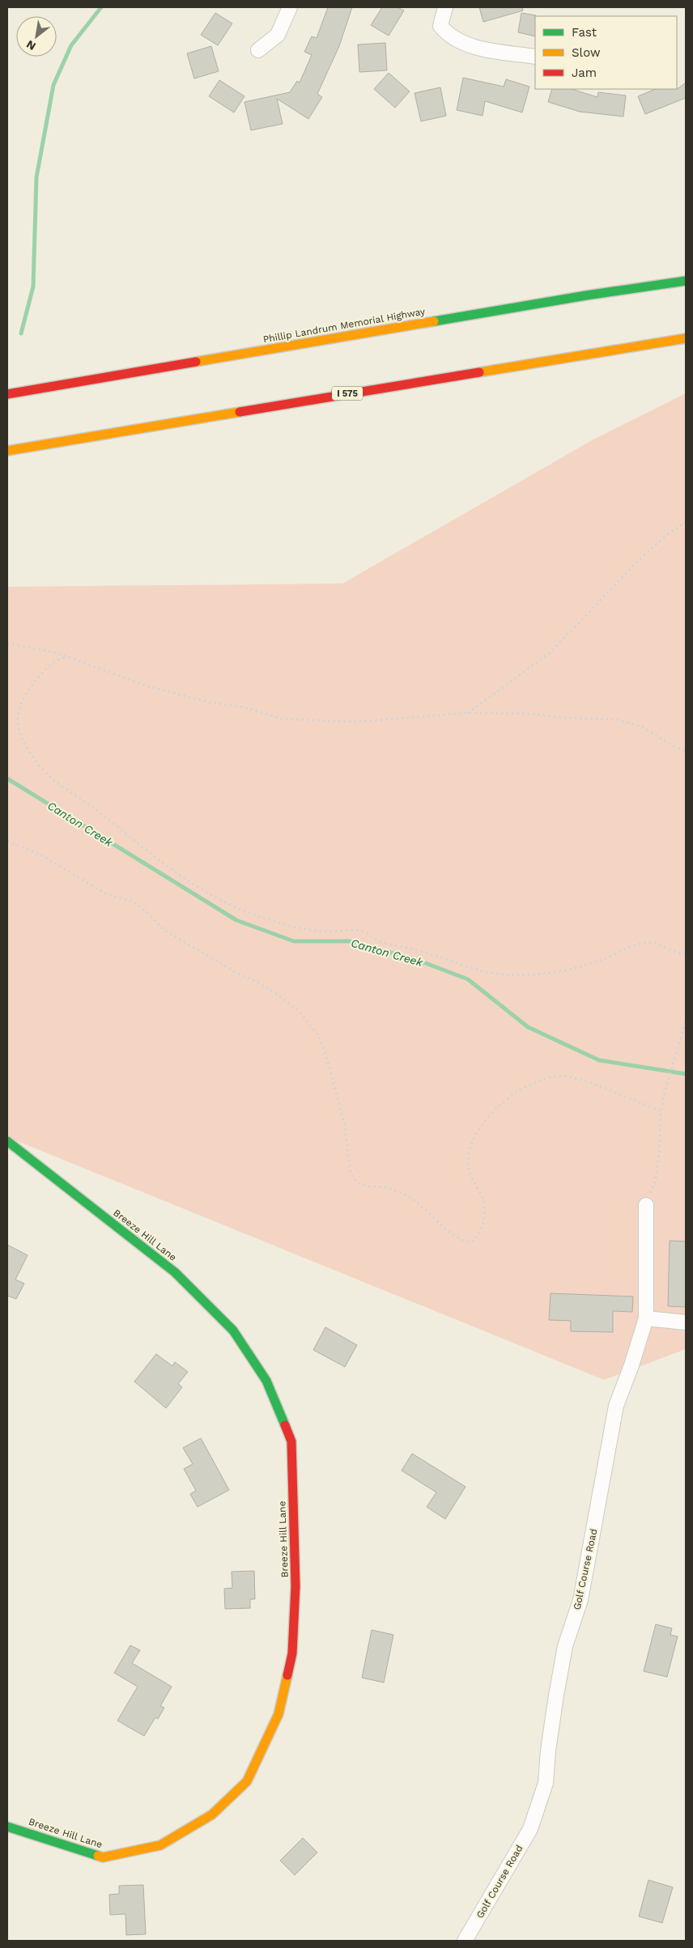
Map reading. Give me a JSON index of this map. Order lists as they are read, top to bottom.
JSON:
{
  "streets": {
    "main road": ["Phillip Landrum Memorial Highway", "I 575", "Breeze Hill Lane"],
    "street": ["Golf Course Road"]
  },
  "water": ["Canton Creek"],
  "legend": ["Fast", "Slow", "Jam"],
  "north": "bottom left"
}
